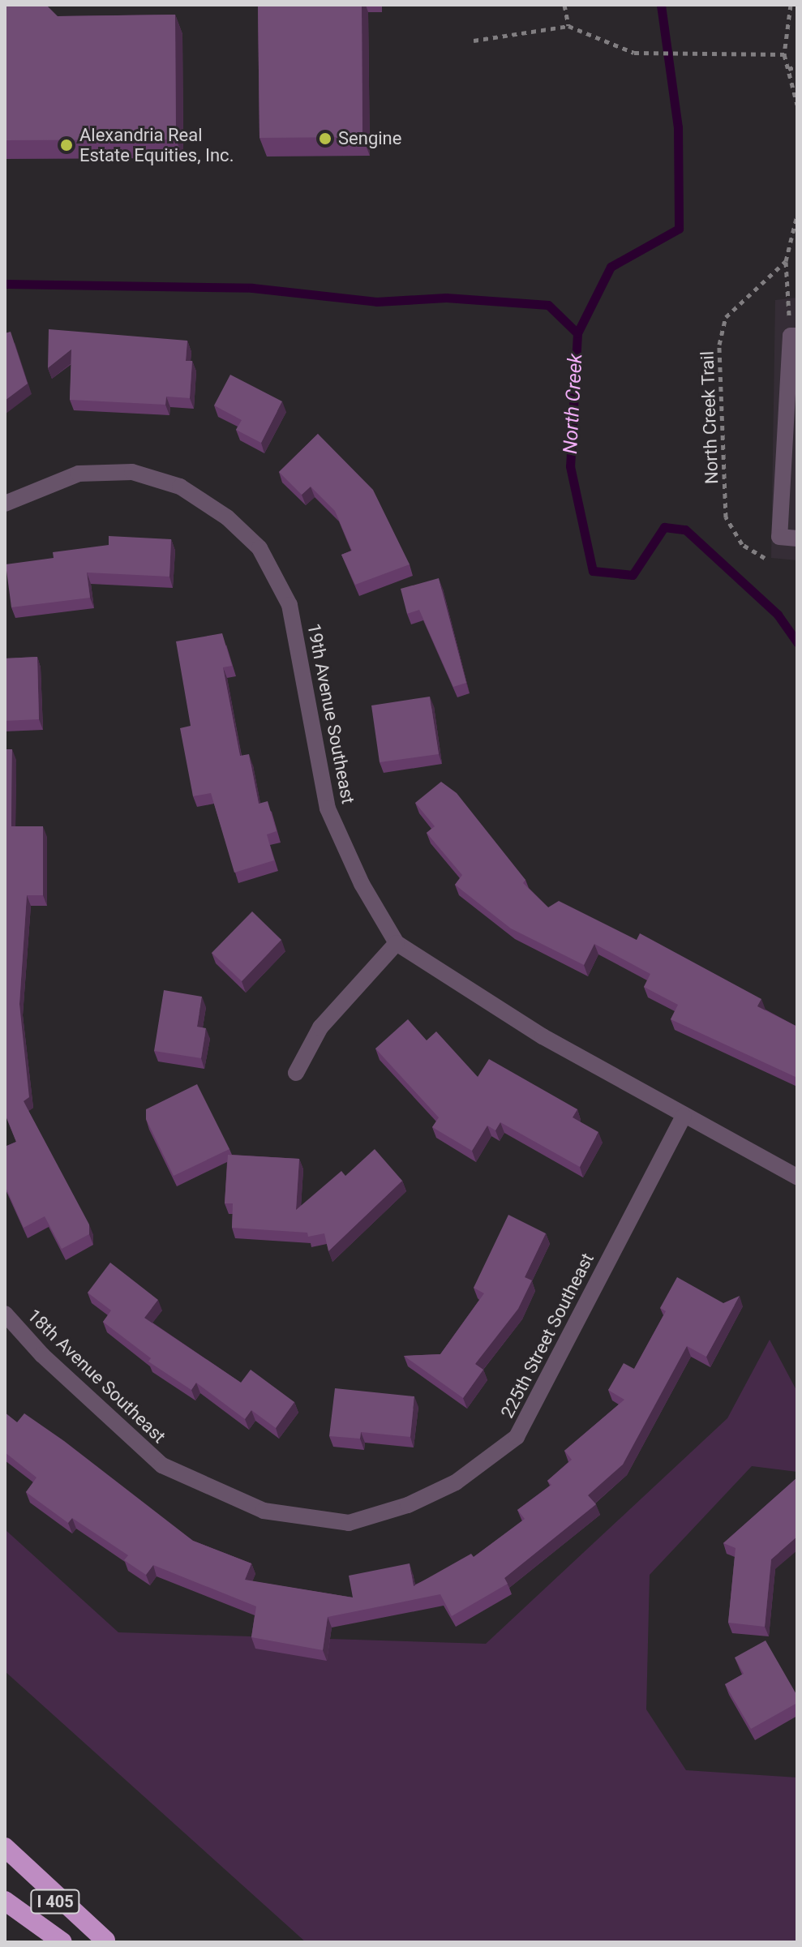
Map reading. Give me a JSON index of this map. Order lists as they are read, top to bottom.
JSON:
{
  "streets": {
    "highway": ["I 405"],
    "street": ["19th Avenue Southeast", "225th Street Southeast", "18th Avenue Southeast"],
    "path": ["North Creek Trail"]
  },
  "crossings": [
    ["19th Avenue Southeast", "225th Street Southeast"],
    ["225th Street Southeast", "18th Avenue Southeast"]
  ],
  "water": ["North Creek"],
  "places": ["Sengine", "Alexandria Real Estate Equities, Inc."]
}
